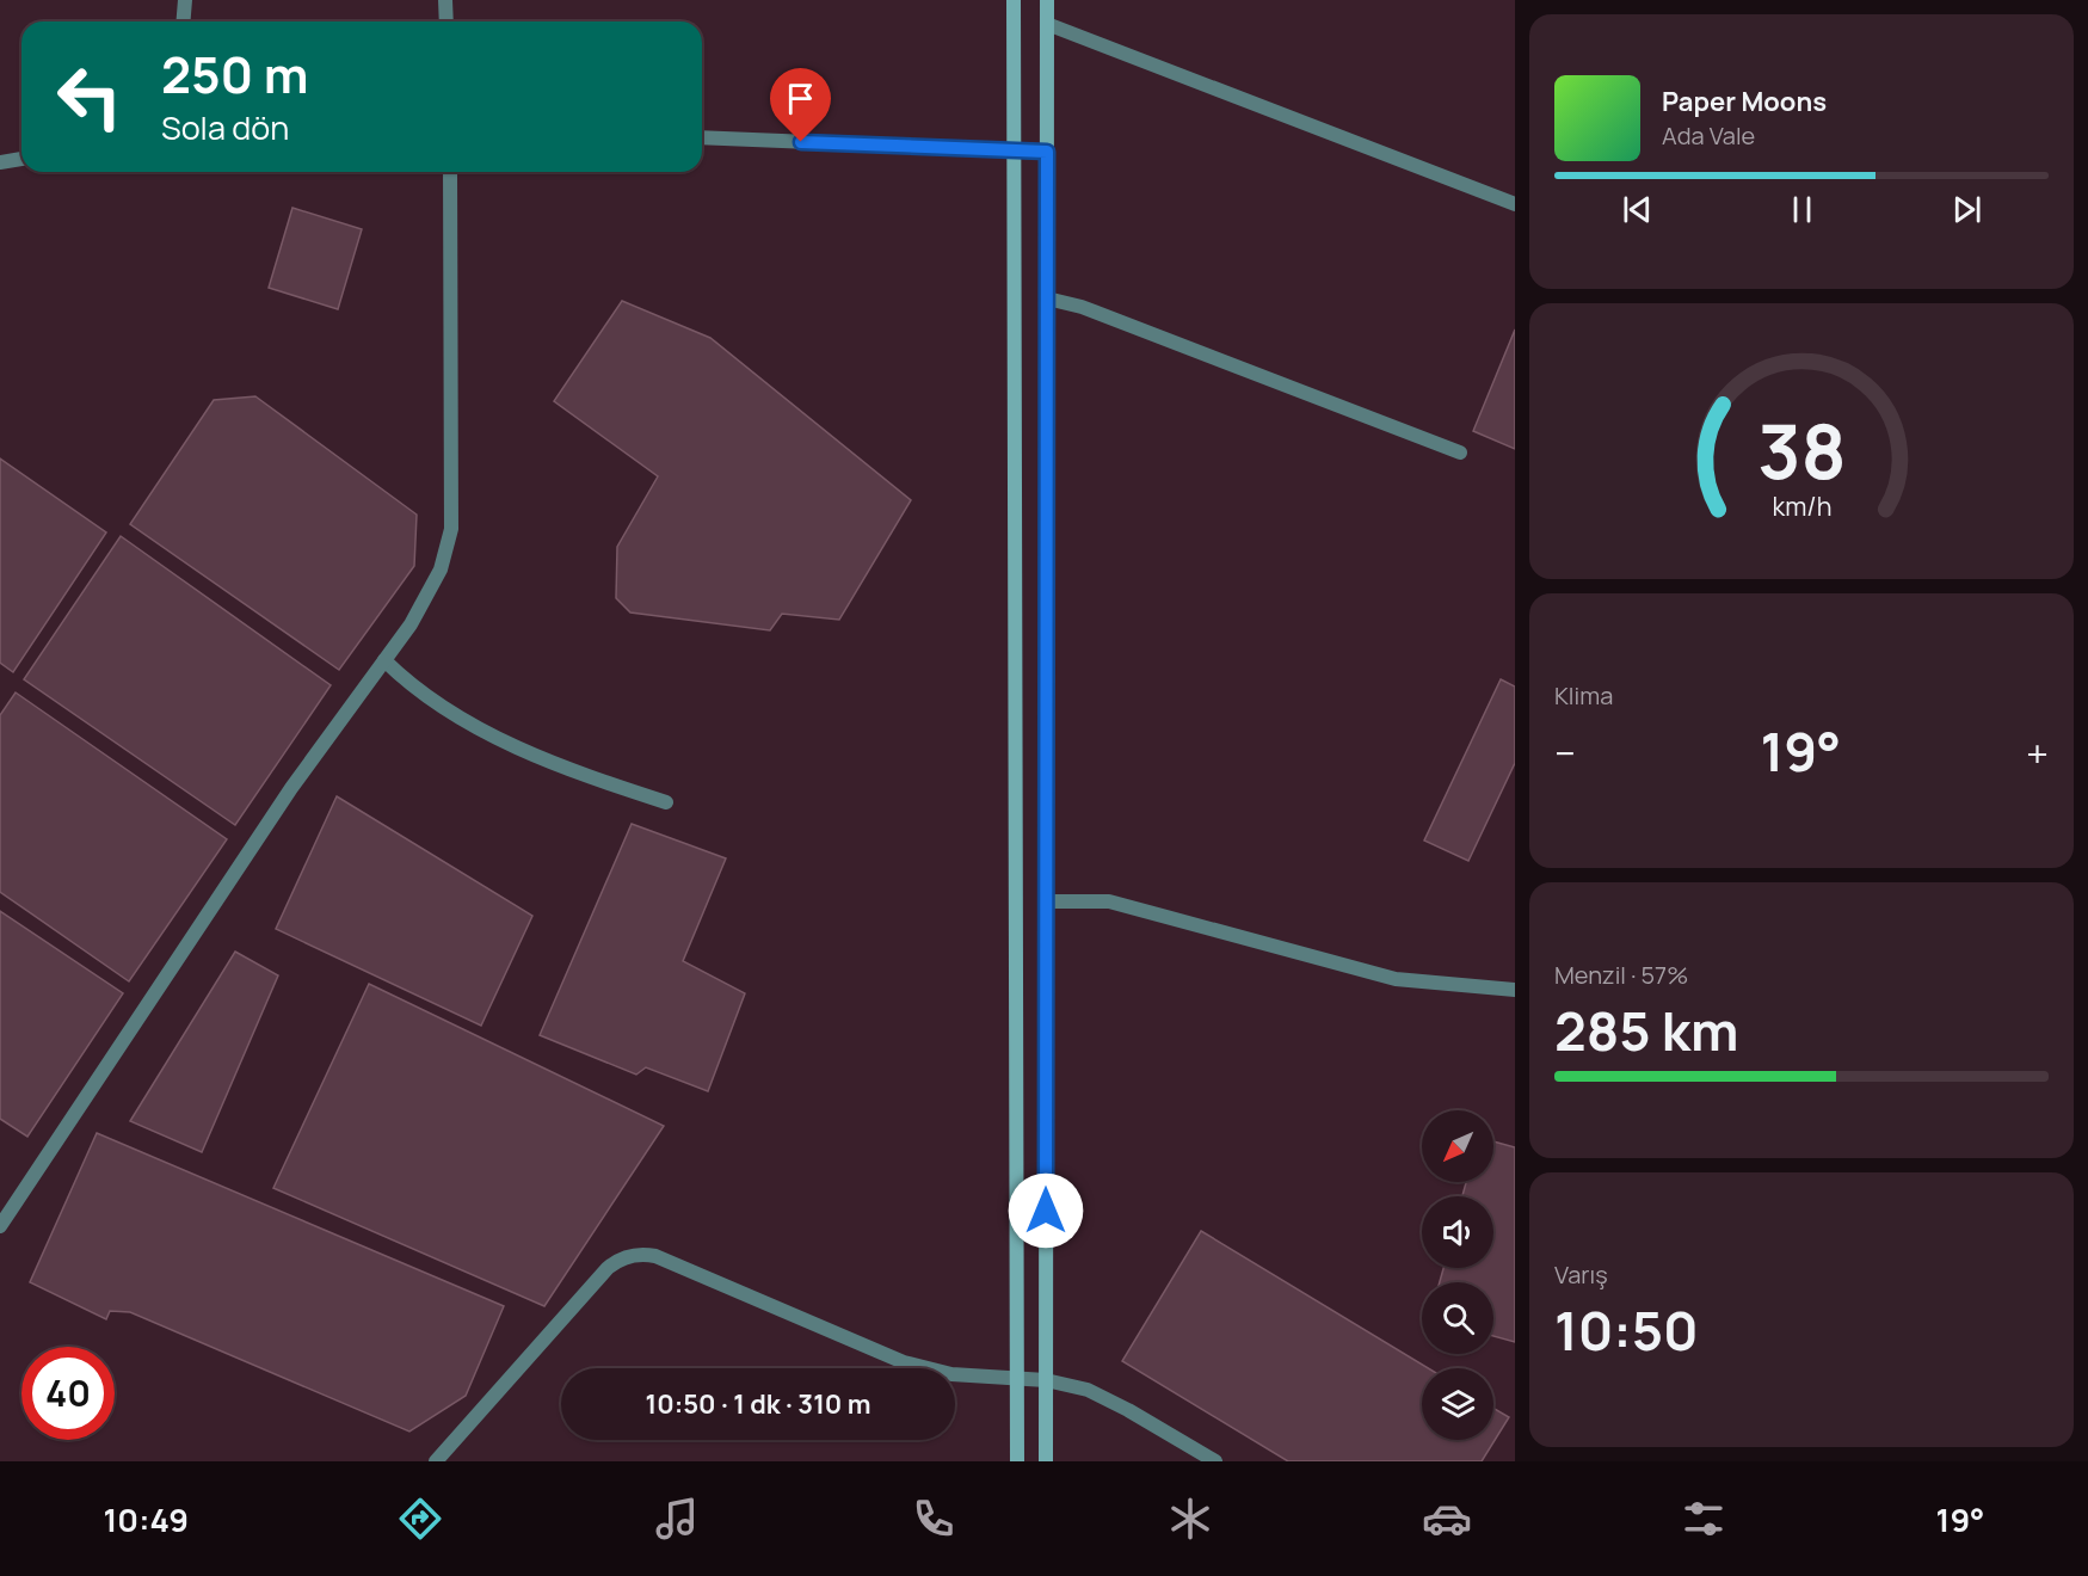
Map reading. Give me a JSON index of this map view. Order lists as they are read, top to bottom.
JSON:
{
  "north": "bottom left",
  "page": {
    "turn": ["250 m", "Sola dön"],
    "song": ["Paper Moons", "Ada Vale"],
    "tile": [
      "Klima",
      ["Menzil · 57%", "285 km"],
      ["Varış", "10:50"]
    ],
    "heat": ["−", "19°", "+"],
    "limit": "40",
    "trip": "10:50 · 1 dk · 310 m",
    "tabs": ["10:49", "19°"],
    "gauge": ["38", "km/h"]
  }
}
